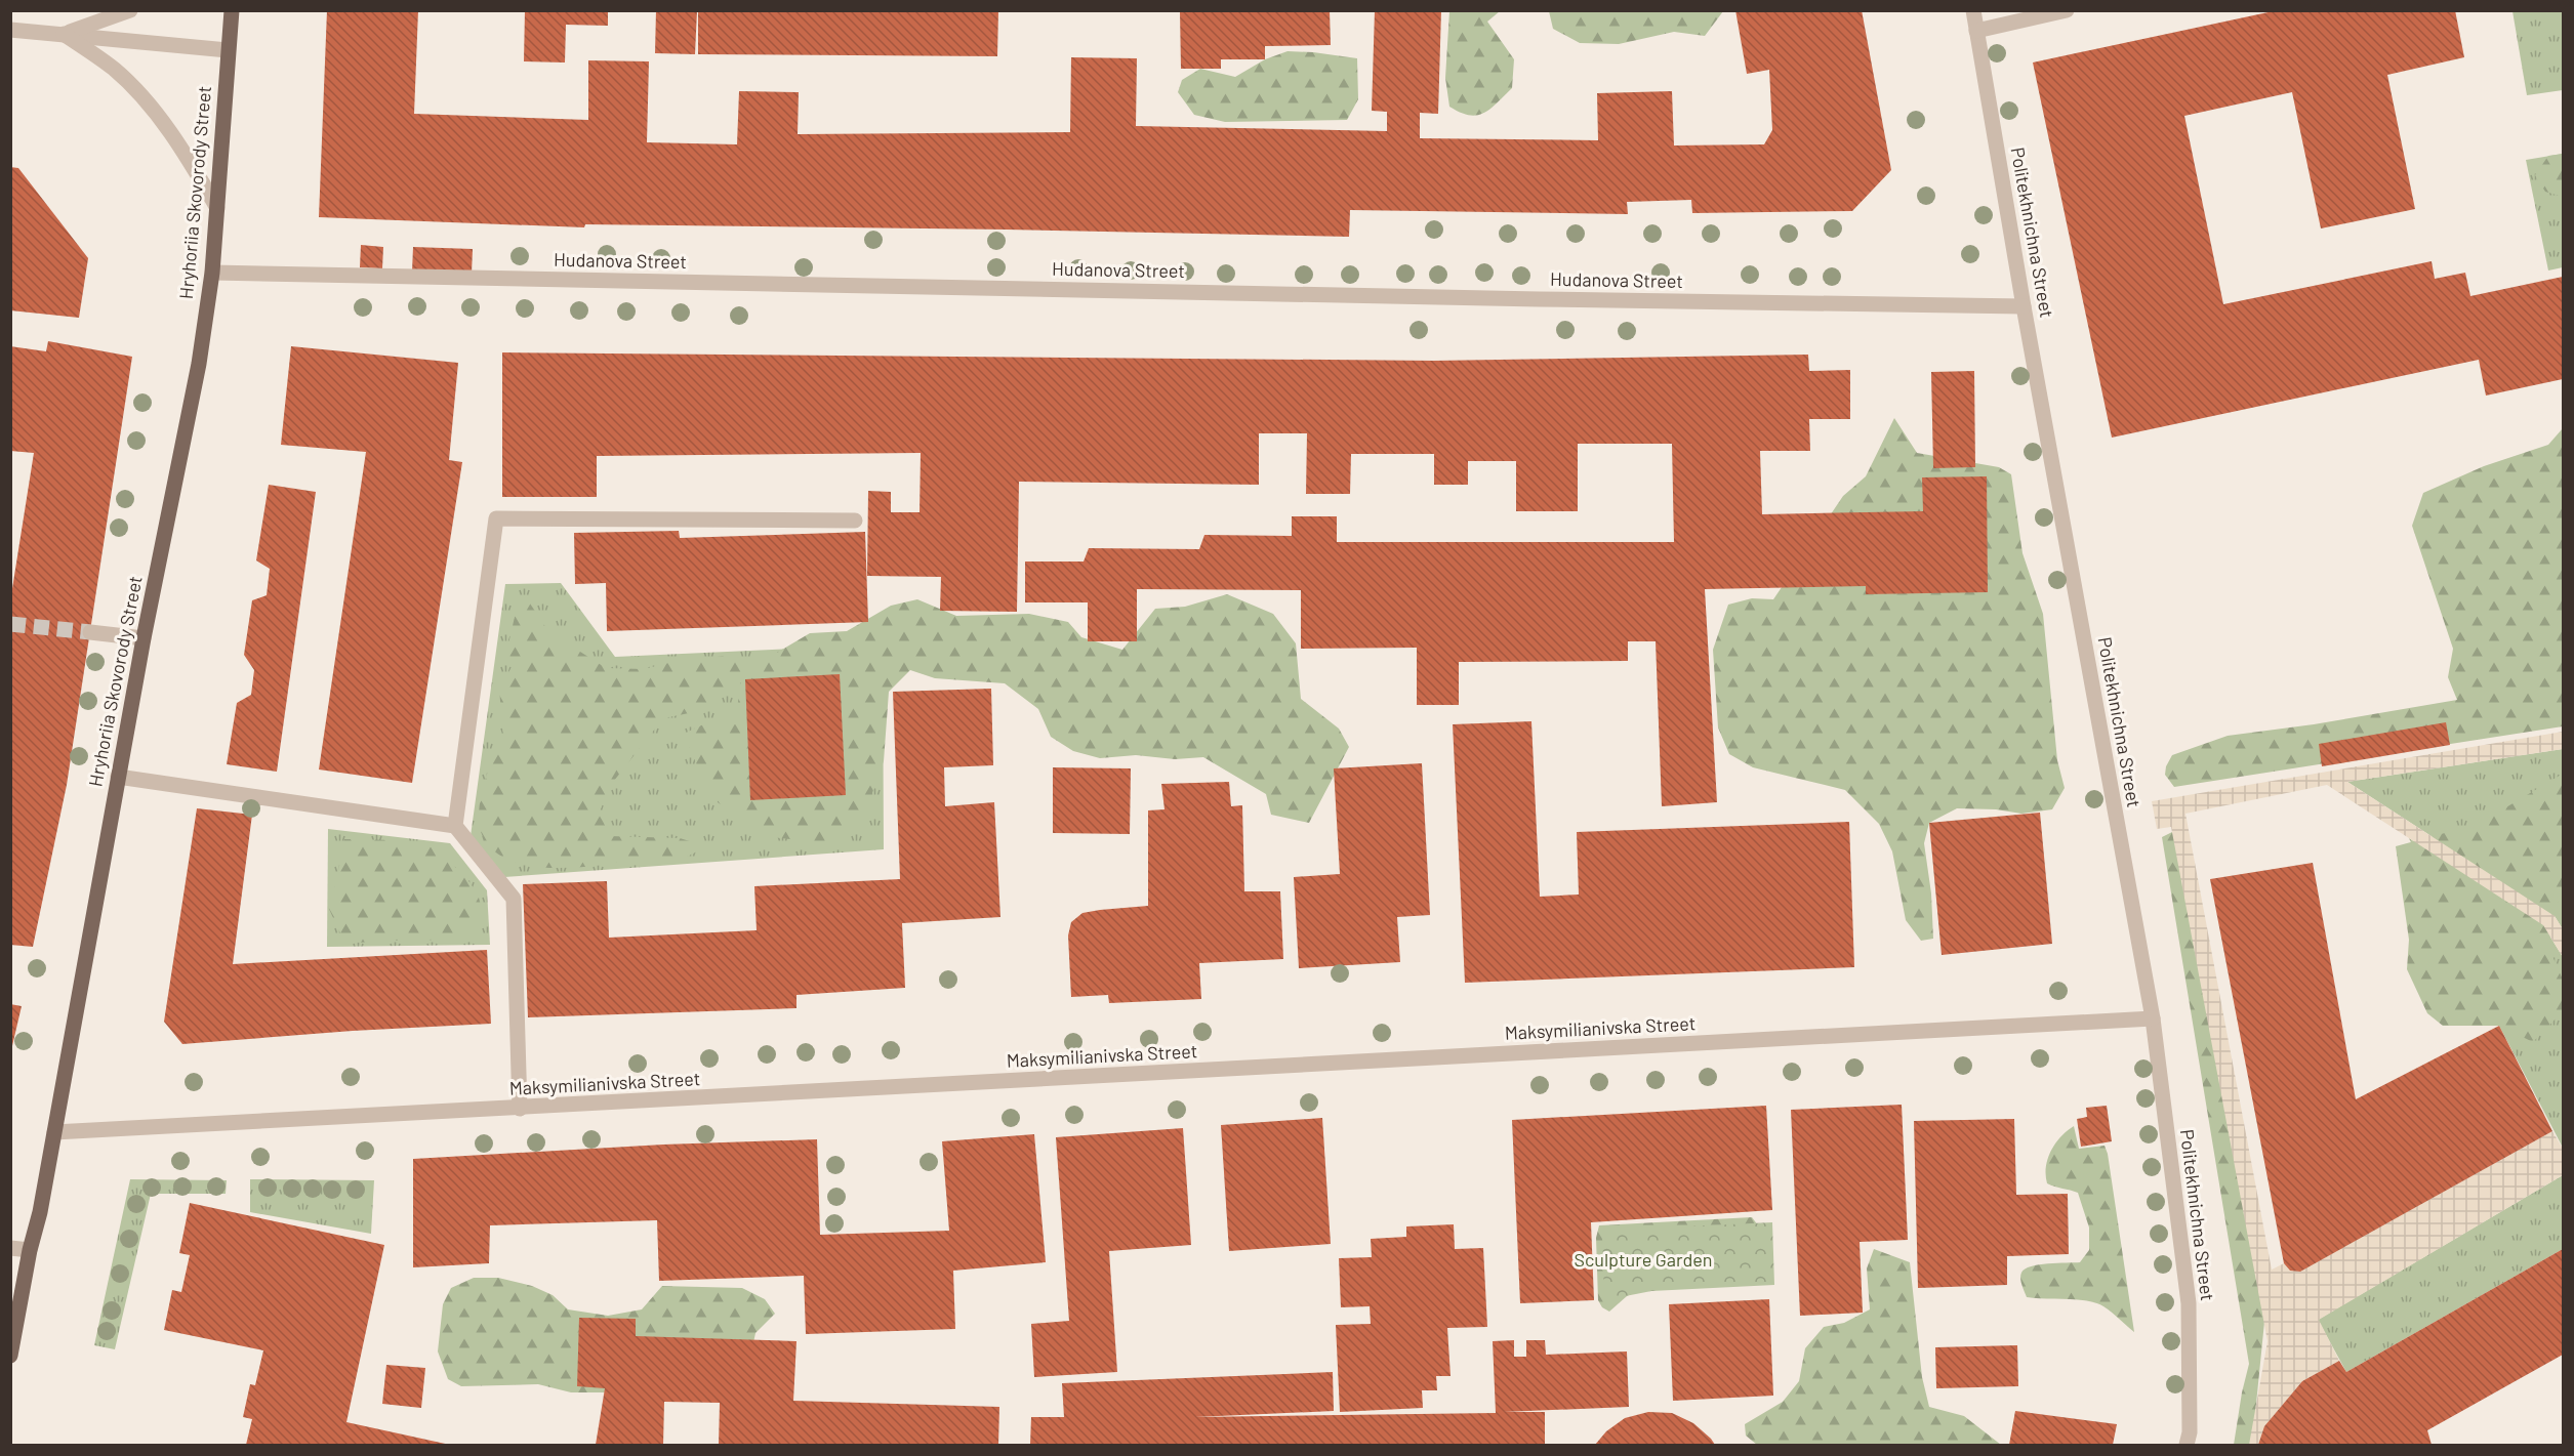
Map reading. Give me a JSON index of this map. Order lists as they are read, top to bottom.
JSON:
{
  "streets": {
    "main road": ["Hryhoriia Skovorody Street"],
    "street": ["Politekhnichna Street", "Hudanova Street", "Maksymilianivska Street"]
  },
  "crossings": [
    ["Hryhoriia Skovorody Street", "Hudanova Street"],
    ["Hryhoriia Skovorody Street", "Maksymilianivska Street"],
    ["Politekhnichna Street", "Hudanova Street"],
    ["Politekhnichna Street", "Maksymilianivska Street"]
  ],
  "parks": ["Sculpture Garden"]
}
